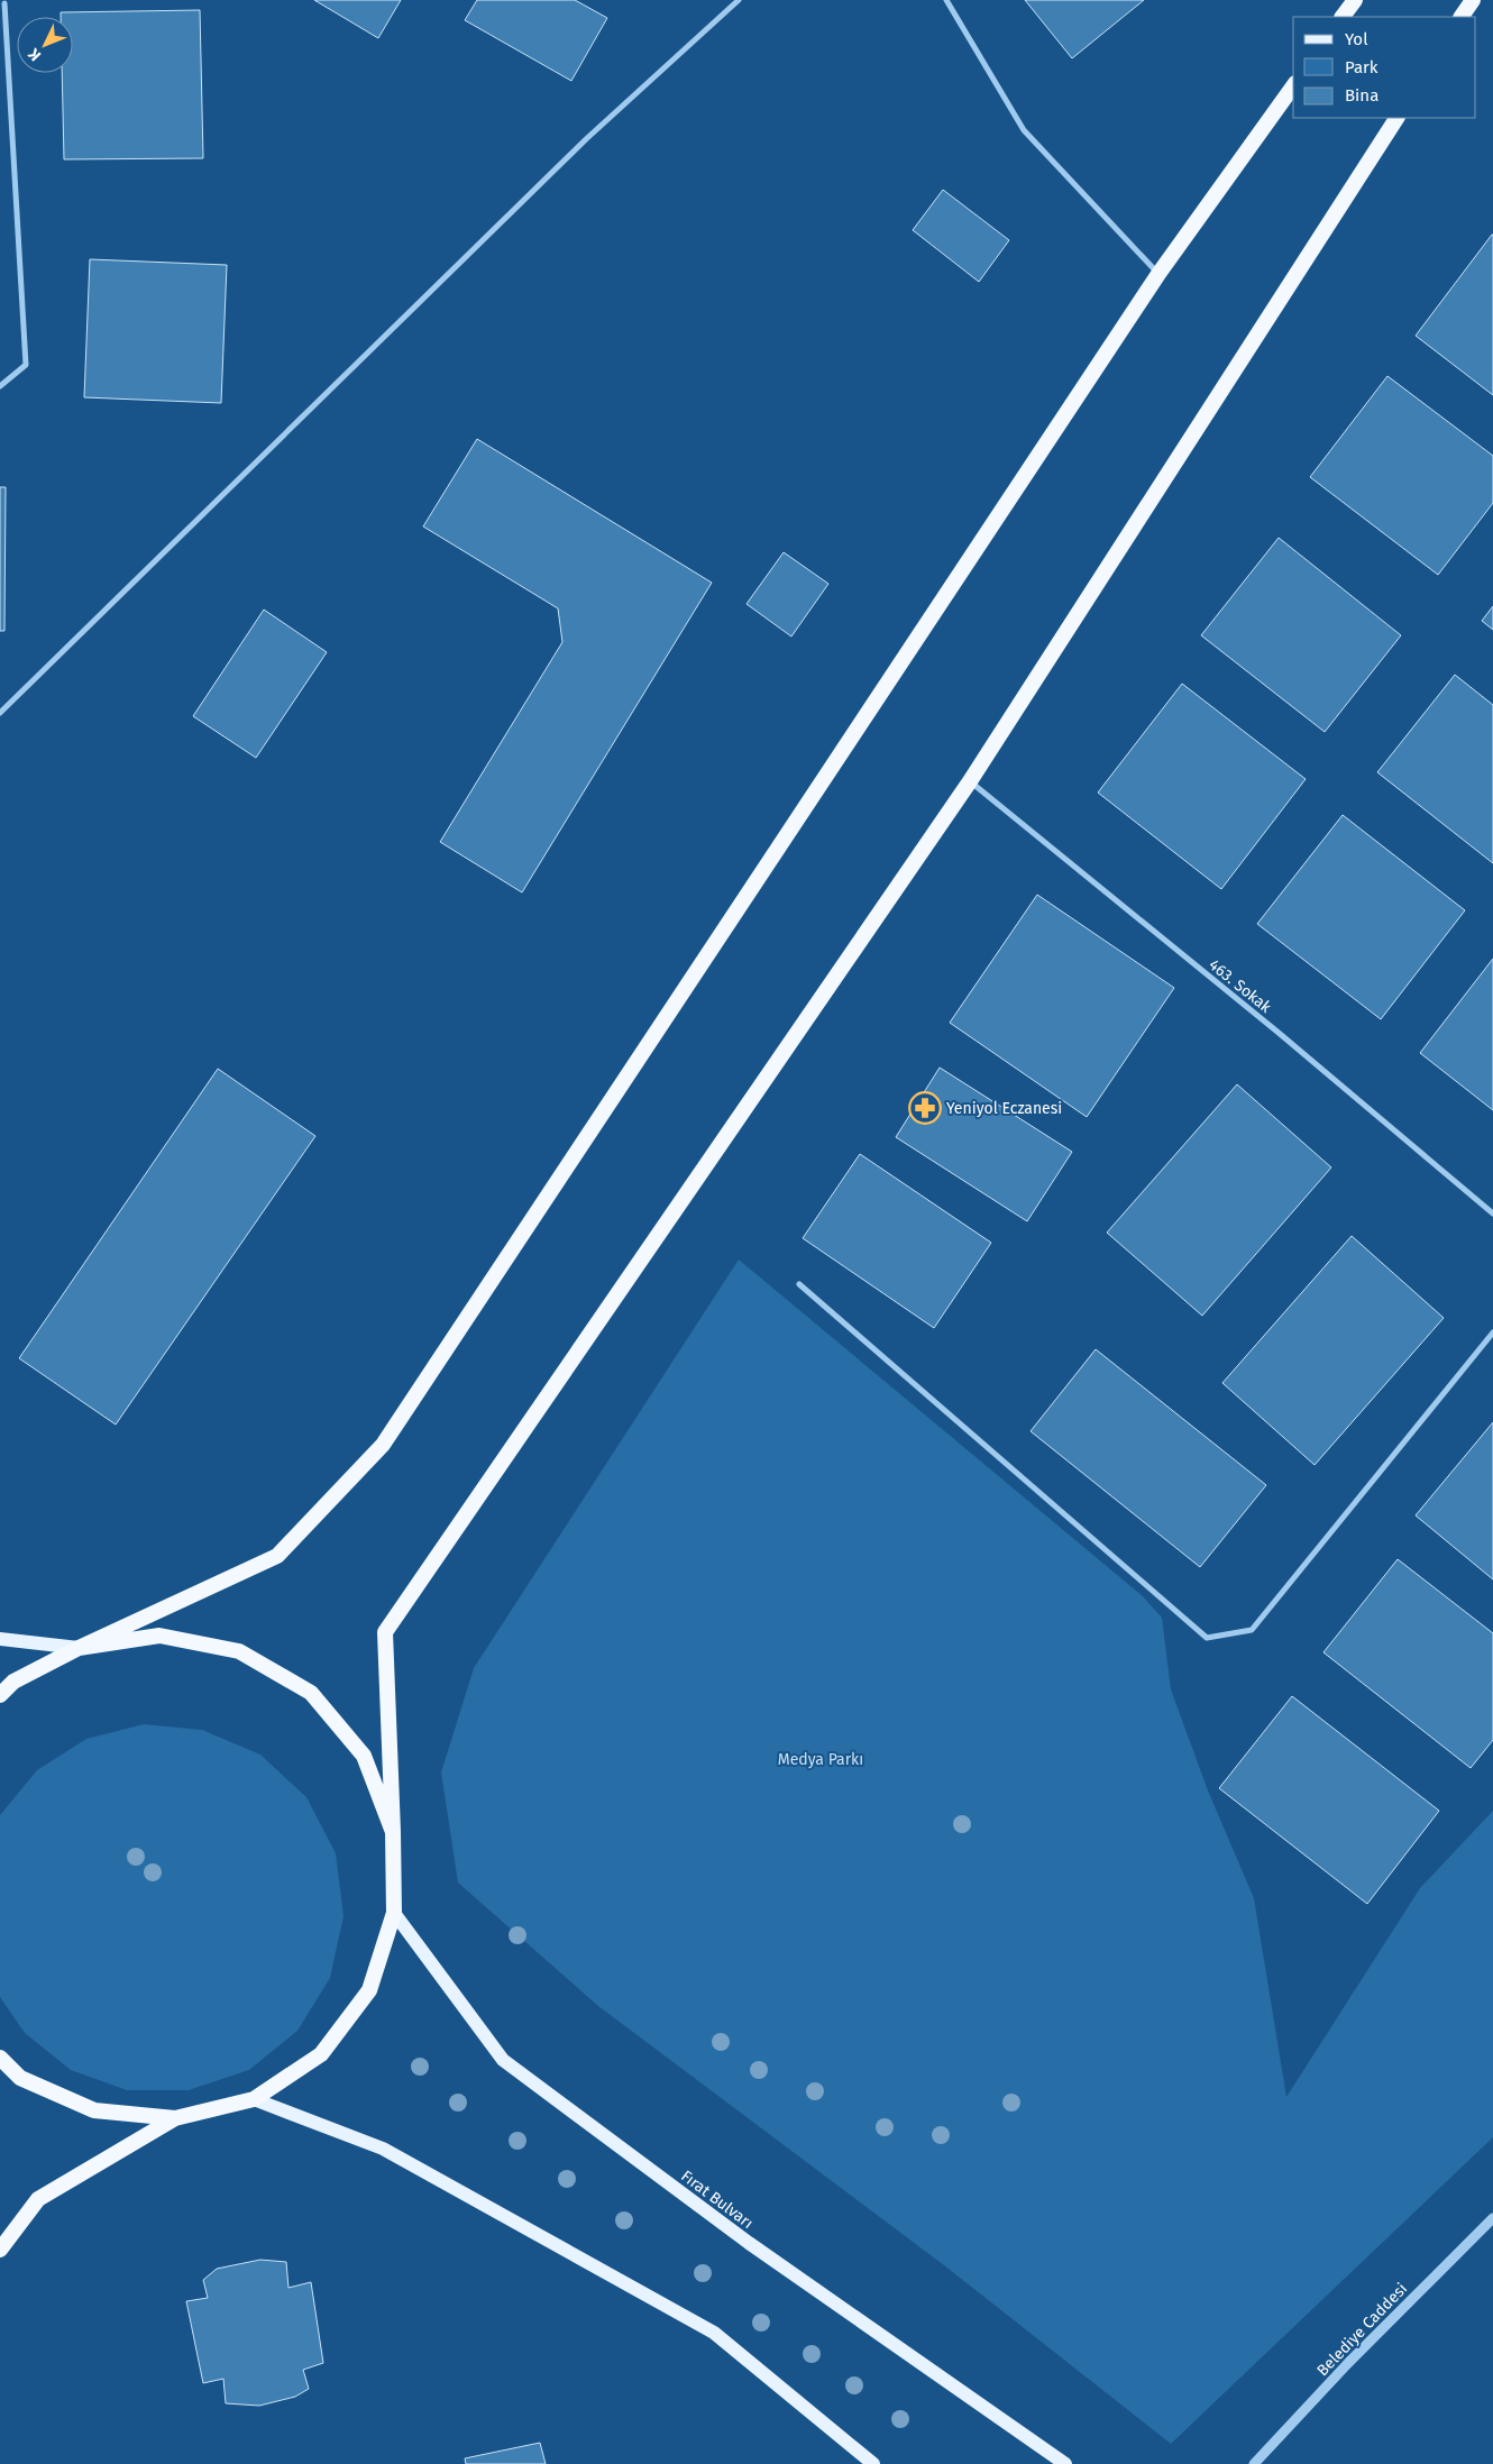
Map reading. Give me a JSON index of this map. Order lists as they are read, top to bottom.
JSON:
{
  "streets": {
    "main road": ["Fırat Bulvarı"],
    "street": ["463. Sokak", "Belediye Caddesi"]
  },
  "parks": ["Medya Parkı"],
  "places": {
    "pharmacy": ["Yeniyol Eczanesi"]
  },
  "legend": ["Yol", "Park", "Bina"],
  "north": "bottom left"
}
